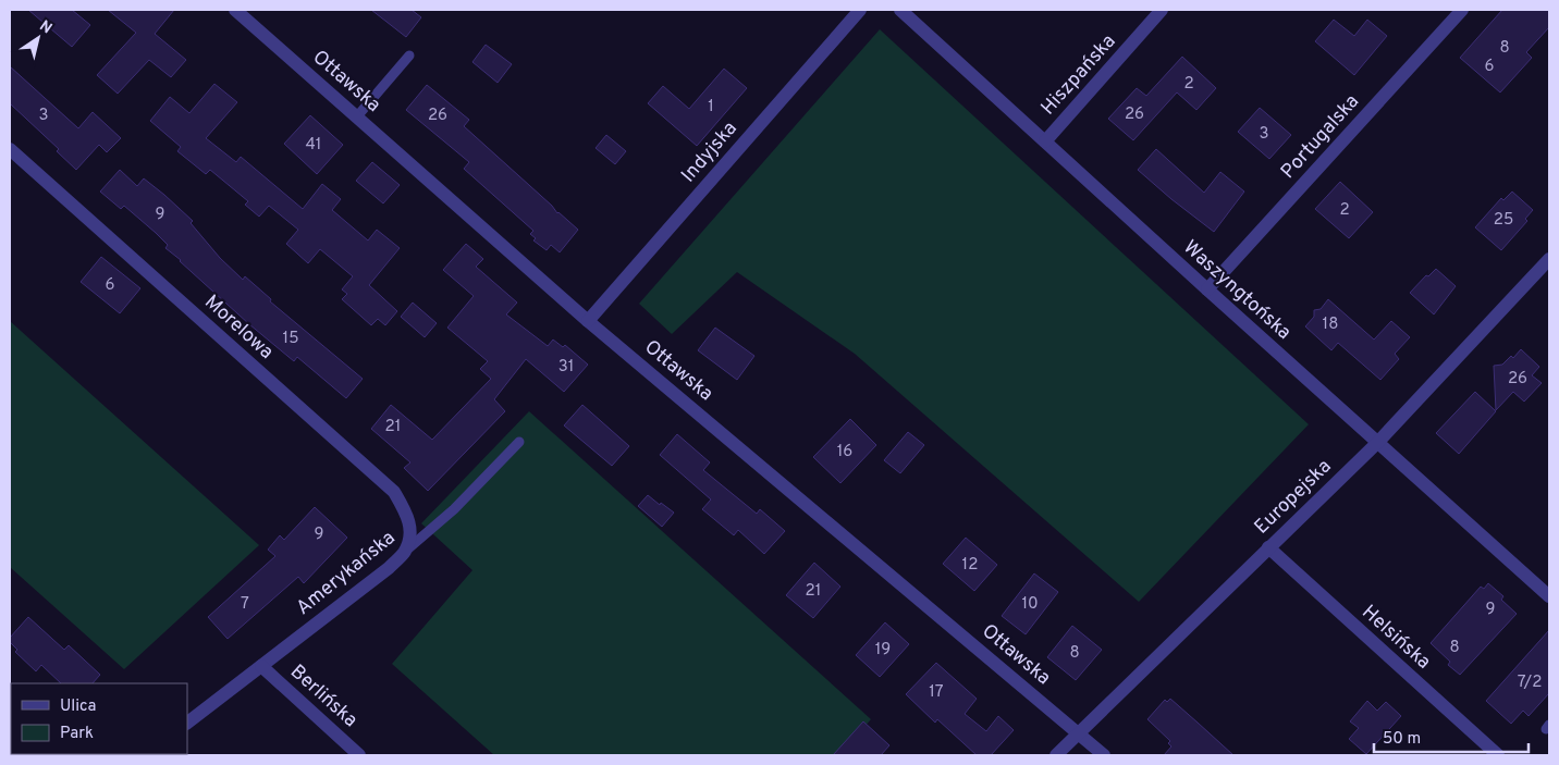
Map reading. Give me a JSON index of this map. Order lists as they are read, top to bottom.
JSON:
{
  "streets": {
    "street": [
      "Hiszpańska",
      "Ottawska",
      "Portugalska",
      "Indyjska",
      "Waszyngtońska",
      "Morelowa",
      "Europejska",
      "Amerykańska",
      "Helsińska",
      "Berlińska"
    ]
  },
  "crossings": [
    ["Hiszpańska", "Waszyngtońska"],
    ["Ottawska", "Indyjska"],
    ["Ottawska", "Europejska"],
    ["Portugalska", "Waszyngtońska"],
    ["Waszyngtońska", "Europejska"],
    ["Morelowa", "Amerykańska"],
    ["Europejska", "Helsińska"],
    ["Amerykańska", "Berlińska"]
  ],
  "house_numbers": [
    "8",
    "6",
    "2",
    "1",
    "26",
    "3",
    "26",
    "3",
    "41",
    "2",
    "9",
    "25",
    "6",
    "18",
    "15",
    "31",
    "26",
    "21",
    "16",
    "9",
    "12",
    "21",
    "7",
    "10",
    "9",
    "8",
    "19",
    "8",
    "7/2",
    "17"
  ],
  "legend": ["Ulica", "Park"],
  "scale_bar": "50 m",
  "north": "top right"
}
